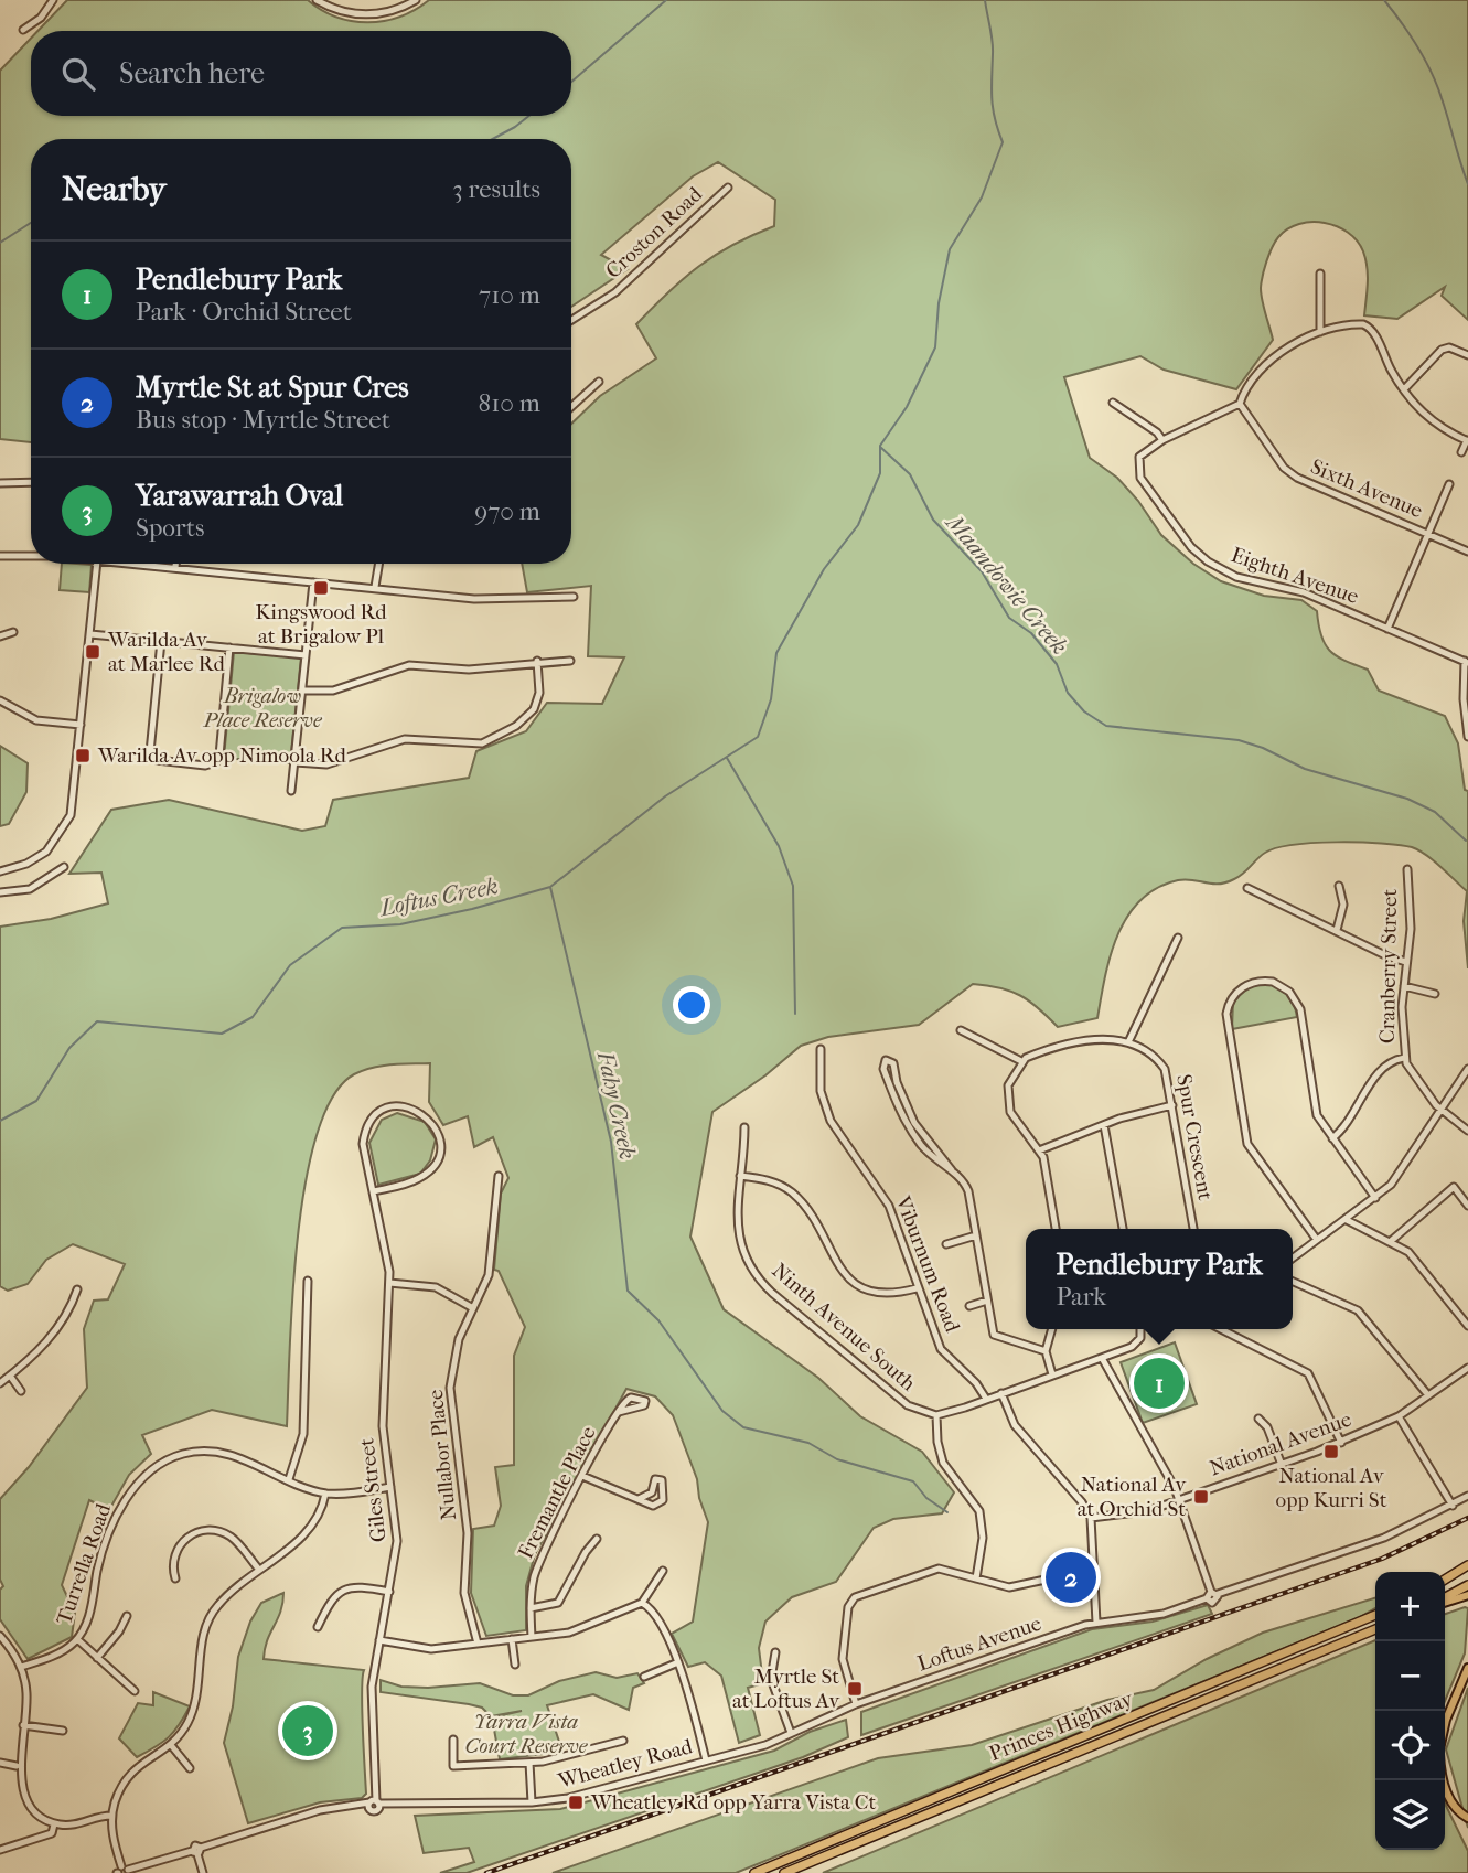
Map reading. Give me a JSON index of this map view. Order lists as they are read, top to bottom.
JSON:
{
  "streets": {
    "highway": ["Princes Highway"],
    "street": [
      "Croston Road",
      "Sixth Avenue",
      "Eighth Avenue",
      "Cranberry Street",
      "Spur Crescent",
      "Viburnum Road",
      "Ninth Avenue South",
      "National Avenue",
      "Nullabor Place",
      "Giles Street",
      "Fremantle Place",
      "Turrella Road",
      "Loftus Avenue",
      "Wheatley Road"
    ]
  },
  "crossings": [
    ["Sixth Avenue", "Eighth Avenue"],
    ["Giles Street", "Turrella Road"],
    ["Giles Street", "Wheatley Road"],
    ["Loftus Avenue", "Wheatley Road"]
  ],
  "water": ["Maandowie Creek", "Loftus Creek", "Fahy Creek"],
  "parks": ["Brigalow Place Reserve", "Yarra Vista Court Reserve"],
  "places": {
    "transit": [
      "Kingswood Rd at Brigalow Pl",
      "Warilda Av at Marlee Rd",
      "Warilda Av opp Nimoola Rd",
      "National Av opp Kurri St",
      "National Av at Orchid St",
      "Myrtle St at Loftus Av",
      "Wheatley Rd opp Yarra Vista Ct"
    ]
  },
  "page": {
    "search": "Search here",
    "heading": ["Nearby", "3 results"],
    "list": [
      {
        "mark": "1",
        "name": "Pendlebury Park",
        "note": "Park · Orchid Street",
        "value": "710 m"
      },
      {
        "mark": "2",
        "name": "Myrtle St at Spur Cres",
        "note": "Bus stop · Myrtle Street",
        "value": "810 m"
      },
      {
        "mark": "3",
        "name": "Yarawarrah Oval",
        "note": "Sports",
        "value": "970 m"
      }
    ],
    "popup": ["Pendlebury Park", "Park"],
    "pins": ["1", "2", "3"],
    "map_buttons": ["+", "−"]
  }
}
